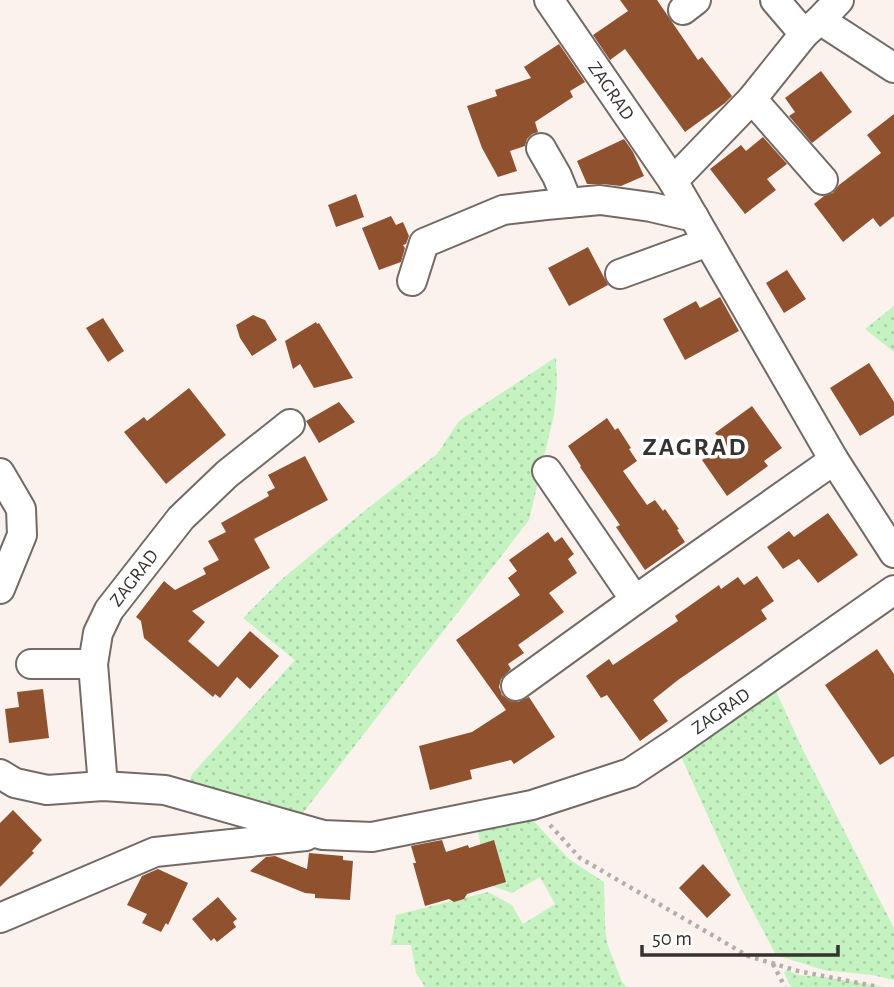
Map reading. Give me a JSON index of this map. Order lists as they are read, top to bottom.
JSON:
{
  "streets": {
    "street": ["ZAGRAD"]
  },
  "districts": ["ZAGRAD"],
  "scale_bar": "50 m"
}
